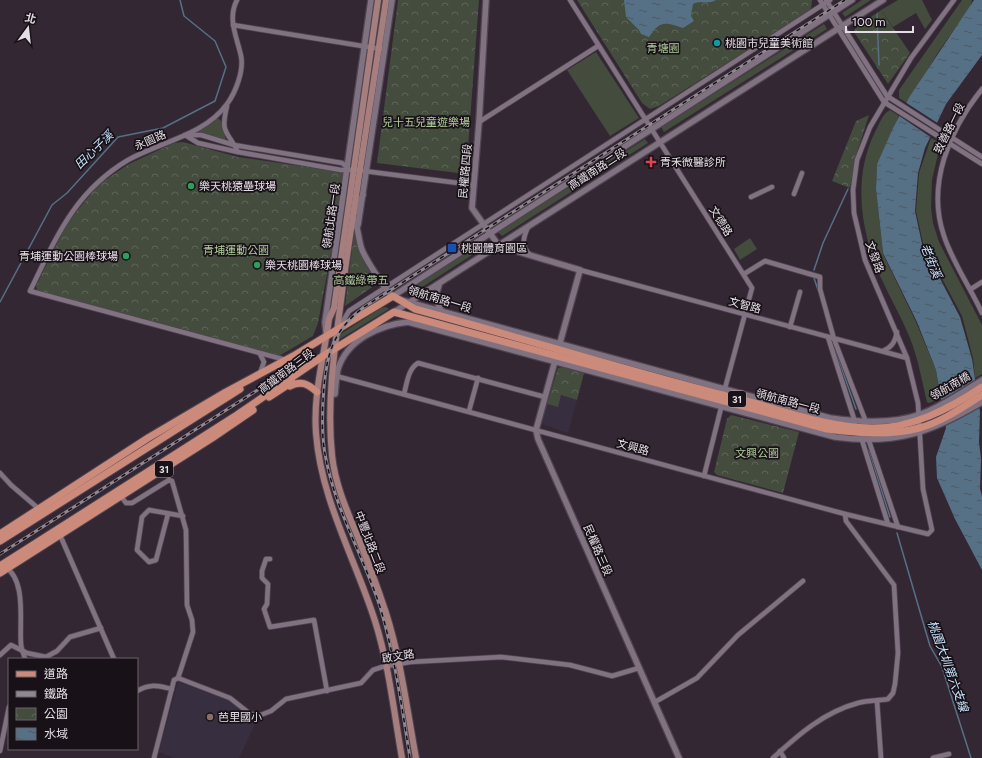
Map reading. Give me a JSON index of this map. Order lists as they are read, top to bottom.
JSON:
{
  "streets": {
    "main road": [
      "高鐵南路二段",
      "領航北路一段",
      "領航南路一段",
      "高鐵南路三段",
      "領航南橋",
      "31",
      "中豐北路二段"
    ],
    "street": [
      "致善路一段",
      "永園路",
      "民權路四段",
      "文德路",
      "文發路",
      "文智路",
      "文興路",
      "民權路三段",
      "啟文路"
    ]
  },
  "crossings": [
    ["高鐵南路二段", "民權路四段"],
    ["高鐵南路二段", "領航北路一段"],
    ["高鐵南路二段", "文德路"],
    ["高鐵南路二段", "領航南路一段"],
    ["高鐵南路二段", "高鐵南路三段"],
    ["高鐵南路二段", "31"],
    ["高鐵南路二段", "中豐北路二段"],
    ["領航北路一段", "高鐵南路三段"],
    ["領航北路一段", "中豐北路二段"],
    ["文德路", "領航南路一段"],
    ["文德路", "文智路"],
    ["文德路", "文興路"],
    ["文發路", "領航南路一段"],
    ["文發路", "文智路"],
    ["文發路", "文興路"],
    ["領航南路一段", "領航南橋"],
    ["領航南路一段", "31"],
    ["高鐵南路三段", "中豐北路二段"],
    ["領航南橋", "31"],
    ["文興路", "民權路三段"],
    ["中豐北路二段", "啟文路"],
    ["民權路三段", "啟文路"]
  ],
  "water": ["田心子溪", "老街溪", "桃園大圳第六支線"],
  "parks": [
    "青塘園",
    "兒十五兒童遊樂場",
    "青埔運動公園",
    "高鐵綠帶五",
    "文興公園"
  ],
  "places": {
    "other": [
      "桃園市兒童美術館",
      "樂天桃猿壘球場",
      "青埔運動公園棒球場",
      "樂天桃園棒球場",
      "芭里國小"
    ],
    "health": ["青禾微醫診所"],
    "transit": ["桃園體育園區"]
  },
  "legend": [
    "道路",
    "鐵路",
    "公園",
    "水域"
  ],
  "scale_bar": "100 m",
  "north": "top"
}
